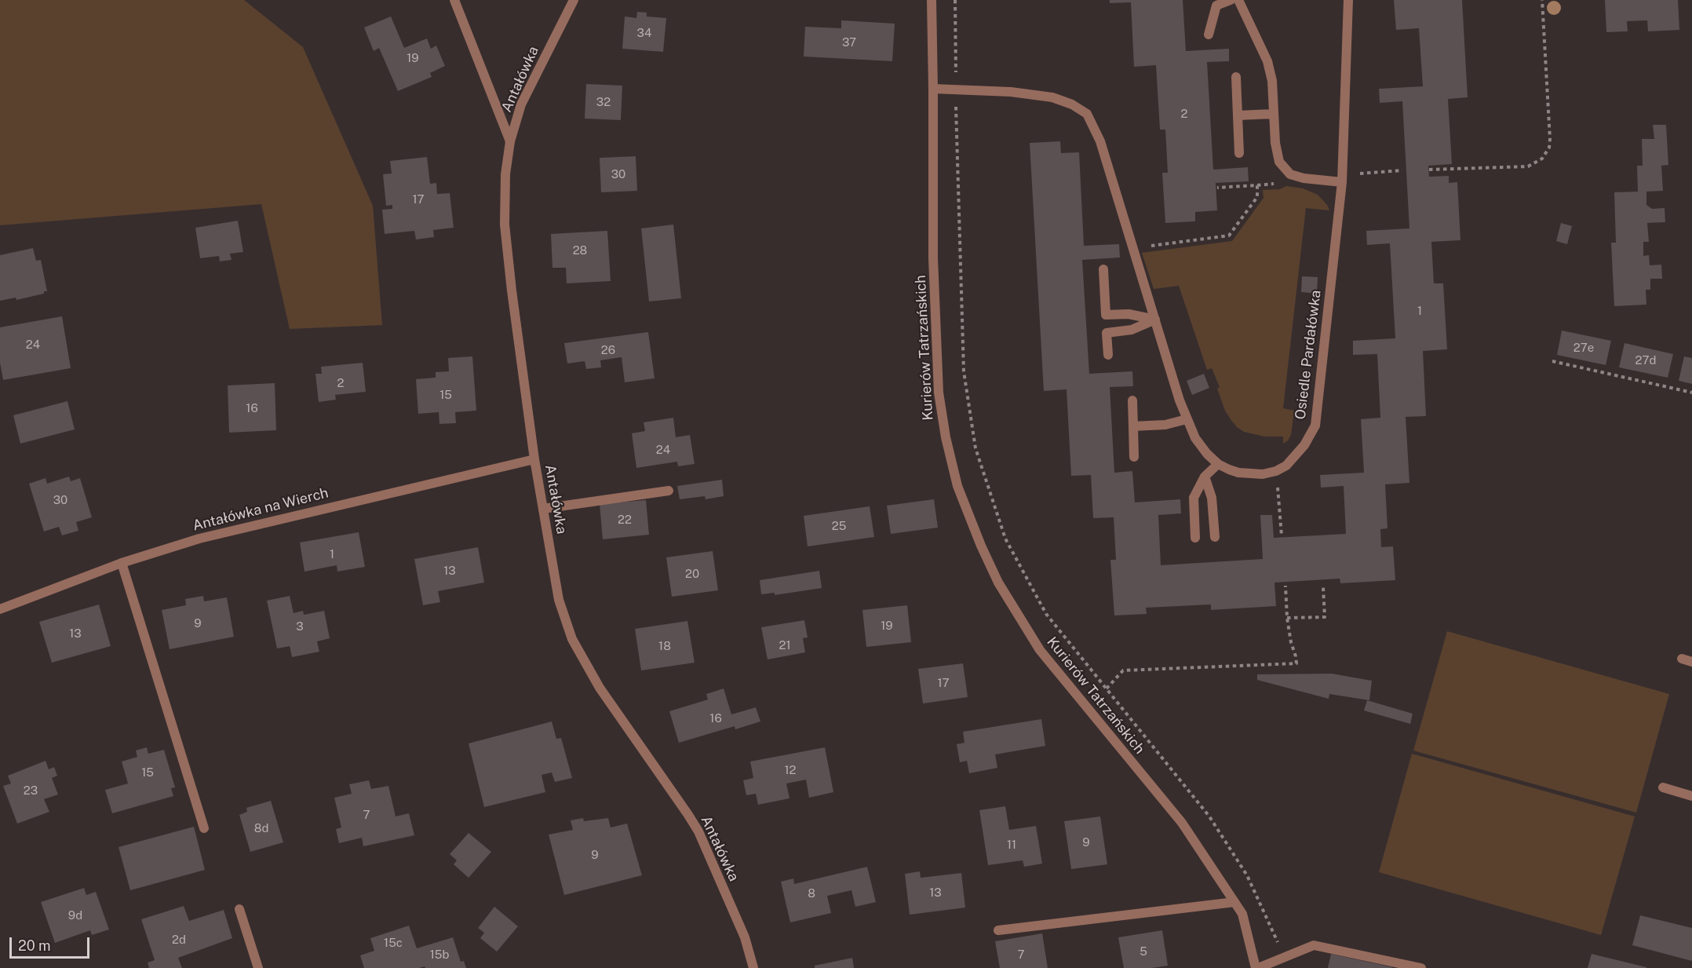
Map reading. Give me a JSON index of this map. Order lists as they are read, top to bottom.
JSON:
{
  "streets": {
    "street": [
      "Antałówka",
      "Kurierów Tatrzańskich",
      "Osiedle Pardałówka",
      "Antałówka na Wierch"
    ]
  },
  "crossings": [
    ["Antałówka", "Antałówka na Wierch"]
  ],
  "house_numbers": [
    "34",
    "37",
    "19",
    "32",
    "2",
    "30",
    "17",
    "28",
    "1",
    "24",
    "27e",
    "26",
    "27d",
    "2",
    "15",
    "16",
    "24",
    "30",
    "22",
    "25",
    "1",
    "13",
    "20",
    "9",
    "19",
    "3",
    "13",
    "21",
    "18",
    "17",
    "16",
    "12",
    "15",
    "23",
    "7",
    "8d",
    "9",
    "11",
    "9",
    "13",
    "8",
    "9d",
    "2d",
    "15c",
    "5",
    "15b",
    "7"
  ],
  "scale_bar": "20 m"
}
